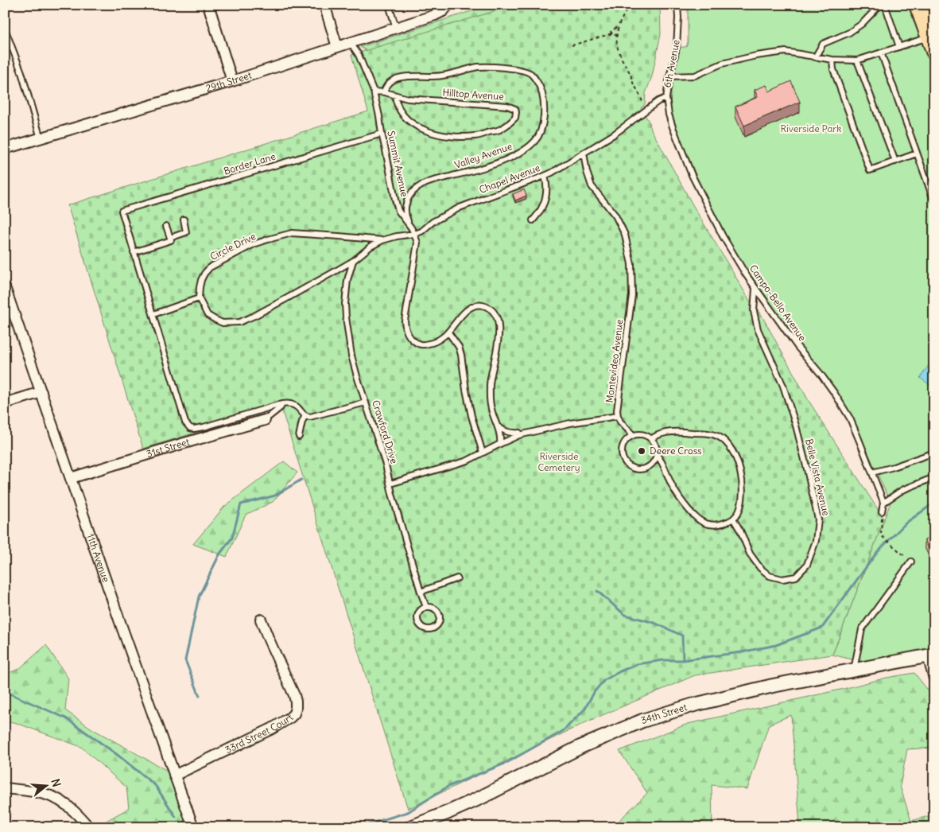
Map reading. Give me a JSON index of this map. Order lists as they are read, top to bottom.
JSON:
{
  "streets": {
    "street": [
      "29th Street",
      "31st Street",
      "11th Avenue",
      "34th Street",
      "33rd Street Court"
    ],
    "lane": [
      "6th Avenue",
      "Hilltop Avenue",
      "Valley Avenue",
      "Border Lane",
      "Summit Avenue",
      "Chapel Avenue",
      "Circle Drive",
      "Campo-Bello Avenue",
      "Montevideo Avenue",
      "Crawford Drive",
      "Belle Vista Avenue"
    ]
  },
  "crossings": [
    ["6th Avenue", "Chapel Avenue"],
    ["6th Avenue", "Campo-Bello Avenue"],
    ["29th Street", "Summit Avenue"],
    ["Hilltop Avenue", "Valley Avenue"],
    ["Hilltop Avenue", "Summit Avenue"],
    ["Valley Avenue", "Summit Avenue"],
    ["Border Lane", "Summit Avenue"],
    ["Summit Avenue", "Chapel Avenue"],
    ["Chapel Avenue", "Circle Drive"],
    ["Chapel Avenue", "Campo-Bello Avenue"],
    ["Chapel Avenue", "Montevideo Avenue"],
    ["Chapel Avenue", "Crawford Drive"],
    ["Campo-Bello Avenue", "Belle Vista Avenue"],
    ["Montevideo Avenue", "Crawford Drive"],
    ["31st Street", "11th Avenue"],
    ["11th Avenue", "33rd Street Court"]
  ],
  "parks": ["Riverside Park", "Riverside Cemetery"],
  "places": ["Deere Cross"],
  "north": "right"
}
